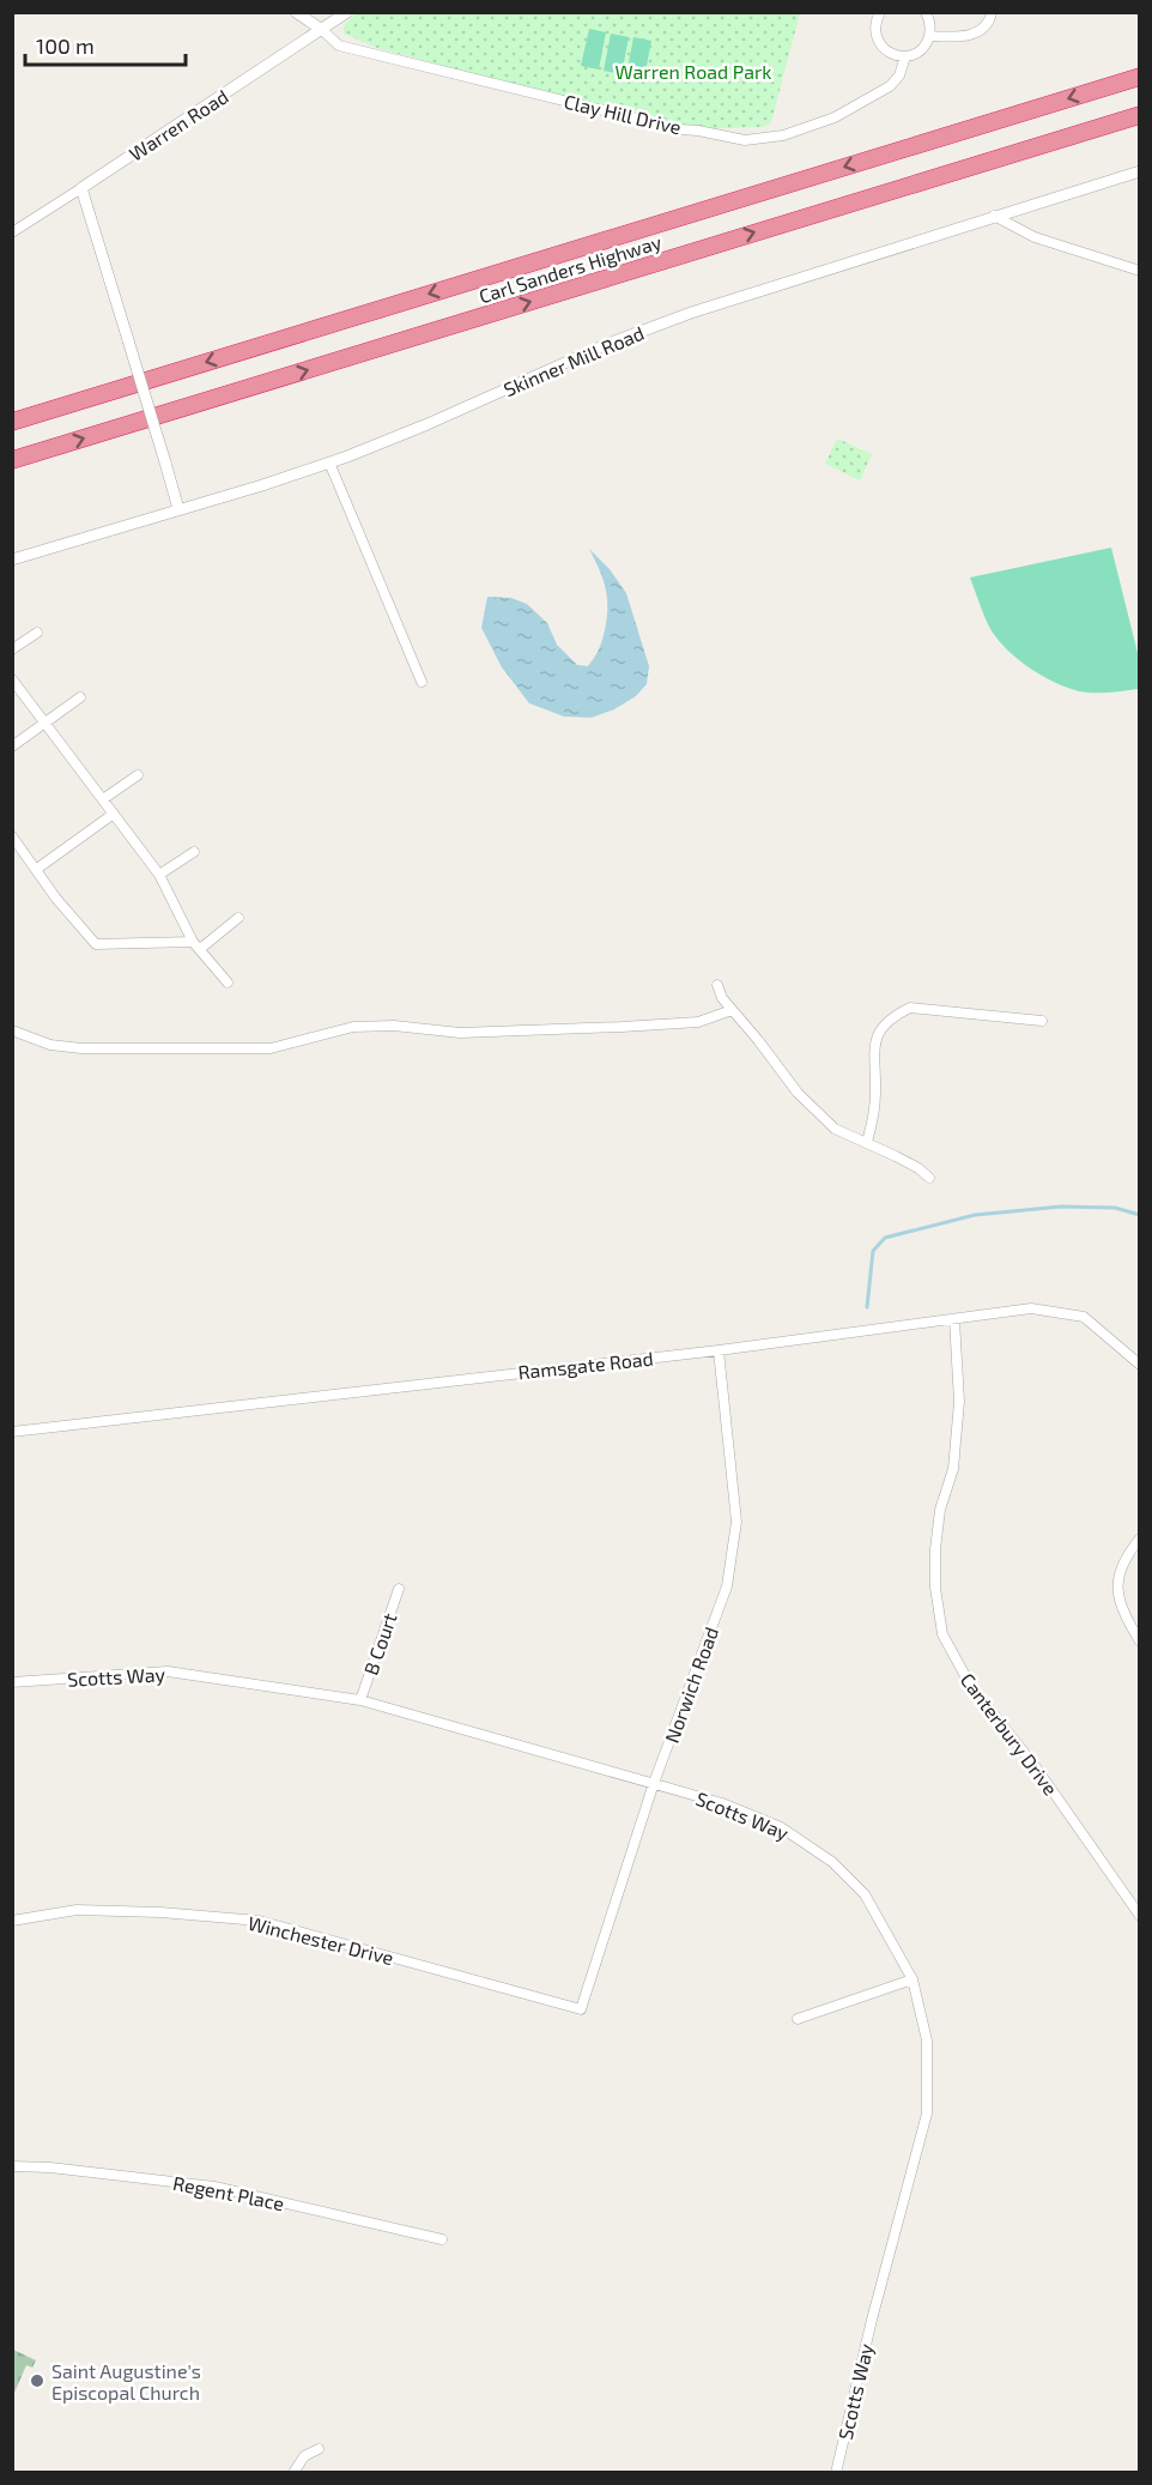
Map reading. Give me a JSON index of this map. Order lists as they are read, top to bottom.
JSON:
{
  "streets": {
    "highway": ["Carl Sanders Highway"],
    "street": [
      "Clay Hill Drive",
      "Warren Road",
      "Skinner Mill Road",
      "Ramsgate Road",
      "B Court",
      "Scotts Way",
      "Norwich Road",
      "Canterbury Drive",
      "Winchester Drive",
      "Regent Place"
    ]
  },
  "crossings": [
    ["Clay Hill Drive", "Warren Road"],
    ["Ramsgate Road", "Norwich Road"],
    ["Ramsgate Road", "Canterbury Drive"],
    ["B Court", "Scotts Way"],
    ["Scotts Way", "Norwich Road"],
    ["Norwich Road", "Winchester Drive"]
  ],
  "parks": ["Warren Road Park"],
  "places": ["Saint Augustine's Episcopal Church"],
  "scale_bar": "100 m"
}
